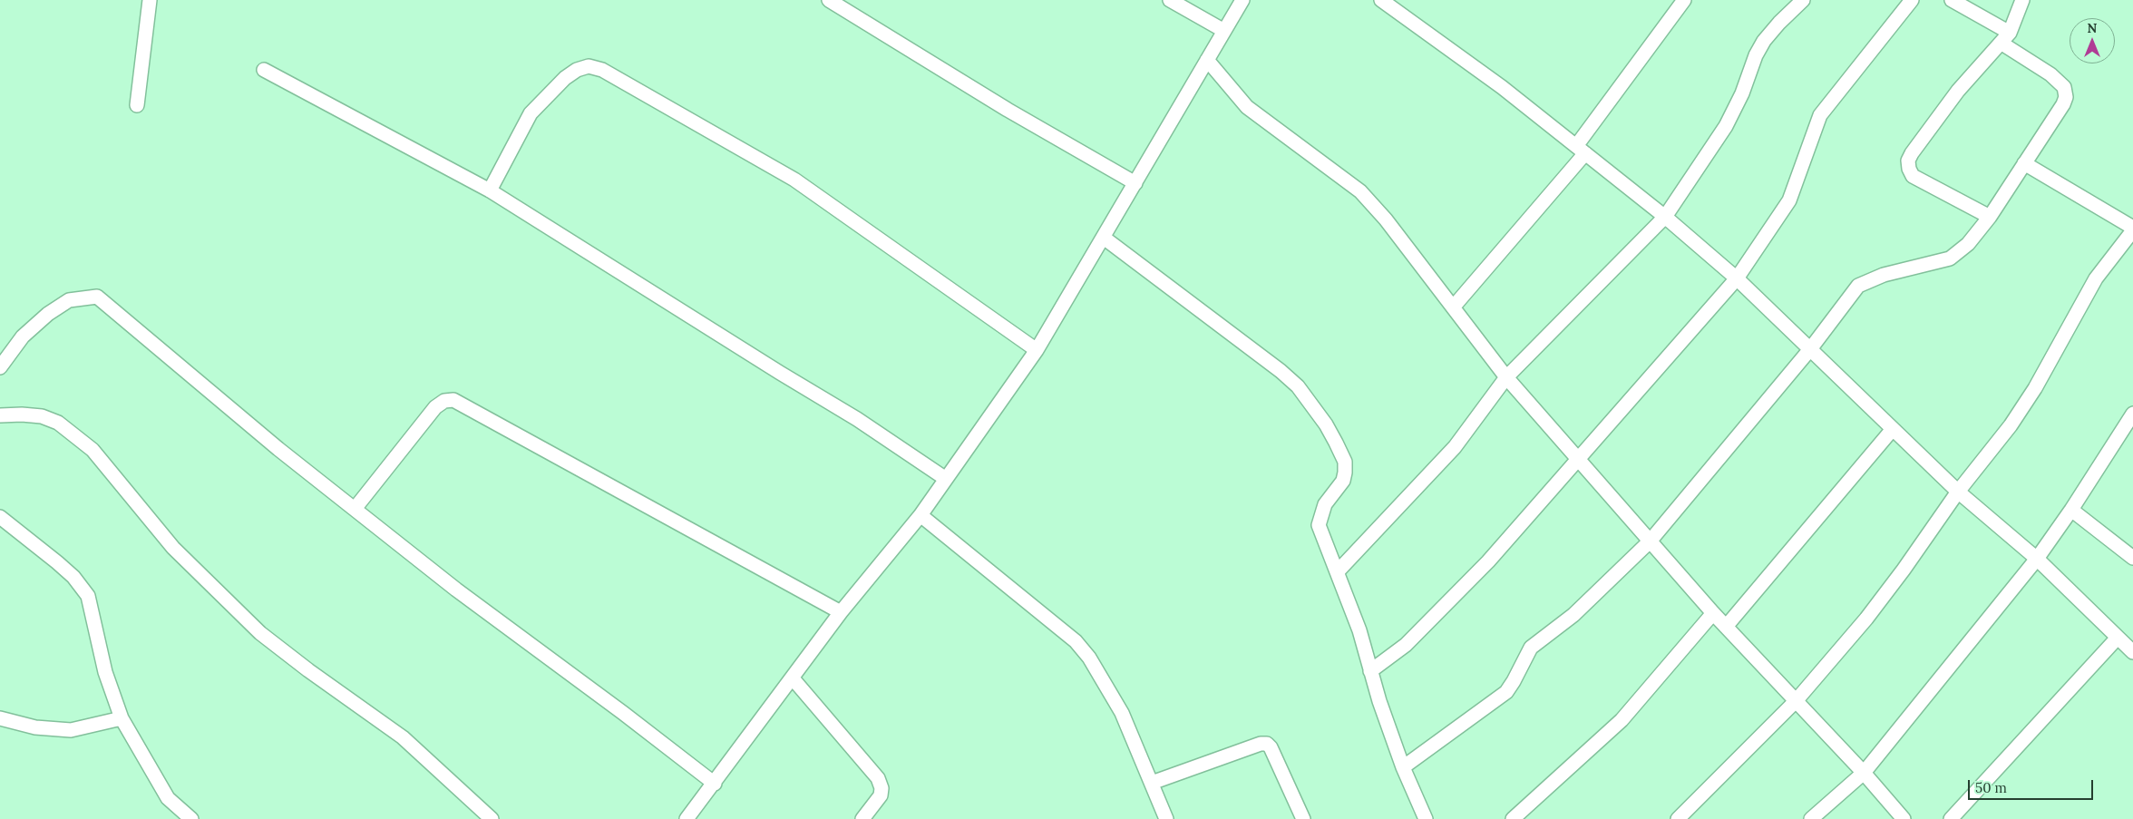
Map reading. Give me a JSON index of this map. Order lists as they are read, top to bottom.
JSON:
{
  "scale_bar": "50 m",
  "north": "top"
}
